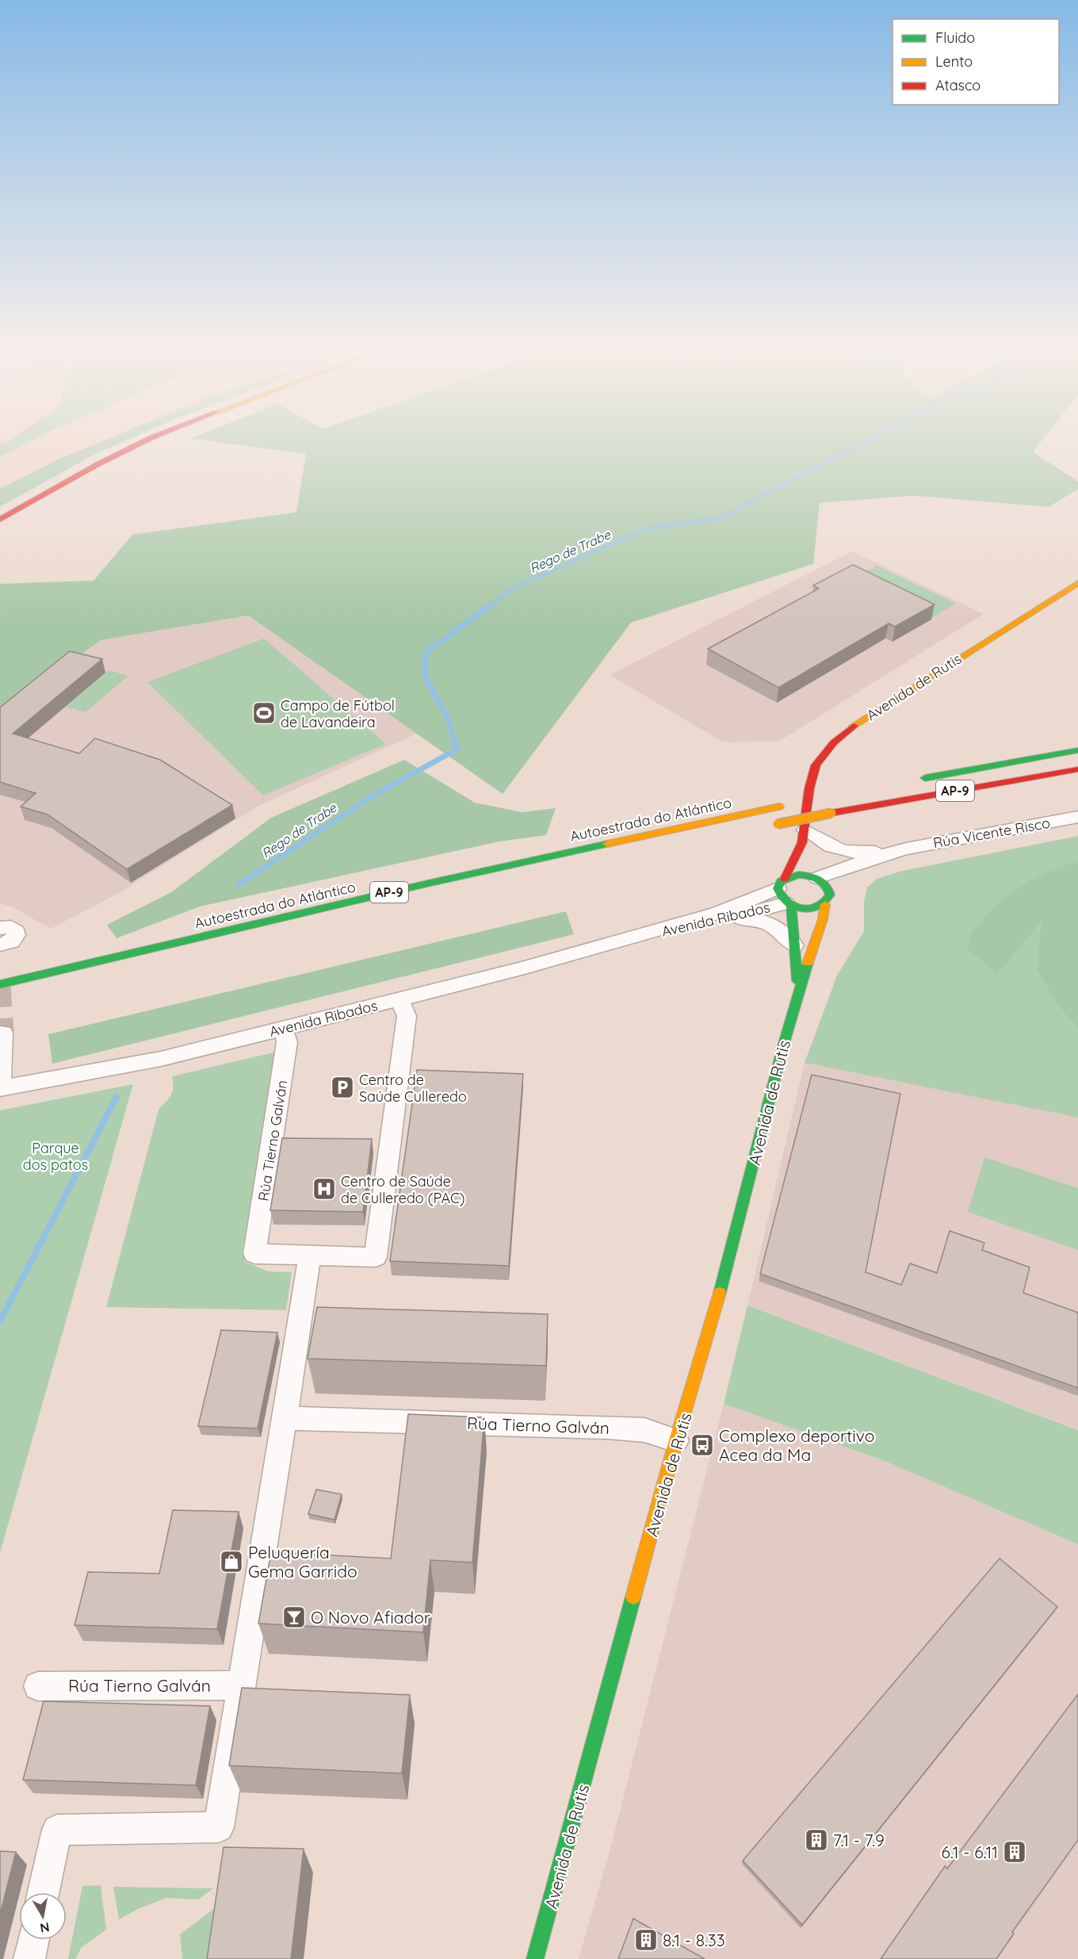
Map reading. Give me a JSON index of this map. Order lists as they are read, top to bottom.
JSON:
{
  "streets": {
    "main road": ["Avenida de Rutis", "AP-9", "Autoestrada do Atlántico"],
    "street": ["Rúa Vicente Risco", "Avenida Ribados", "Rúa Tierno Galván"]
  },
  "crossings": [
    ["Avenida de Rutis", "Rúa Vicente Risco"],
    ["Avenida de Rutis", "Avenida Ribados"],
    ["Avenida de Rutis", "Rúa Tierno Galván"],
    ["Avenida Ribados", "Rúa Tierno Galván"]
  ],
  "water": ["Rego de Trabe"],
  "parks": ["Parque dos patos"],
  "places": {
    "sports": ["Campo de Fútbol de Lavandeira"],
    "parking": ["Centro de Saúde Culleredo"],
    "hospital": ["Centro de Saúde de Culleredo (PAC)"],
    "bus stop": ["Complexo deportivo Acea da Ma"],
    "shop": ["Peluquería Gema Garrido"],
    "bar": ["O Novo Afiador"],
    "building": ["7.1 - 7.9", "6.1 - 6.11", "8.1 - 8.33"]
  },
  "legend": ["Fluido", "Lento", "Atasco"],
  "north": "bottom"
}
